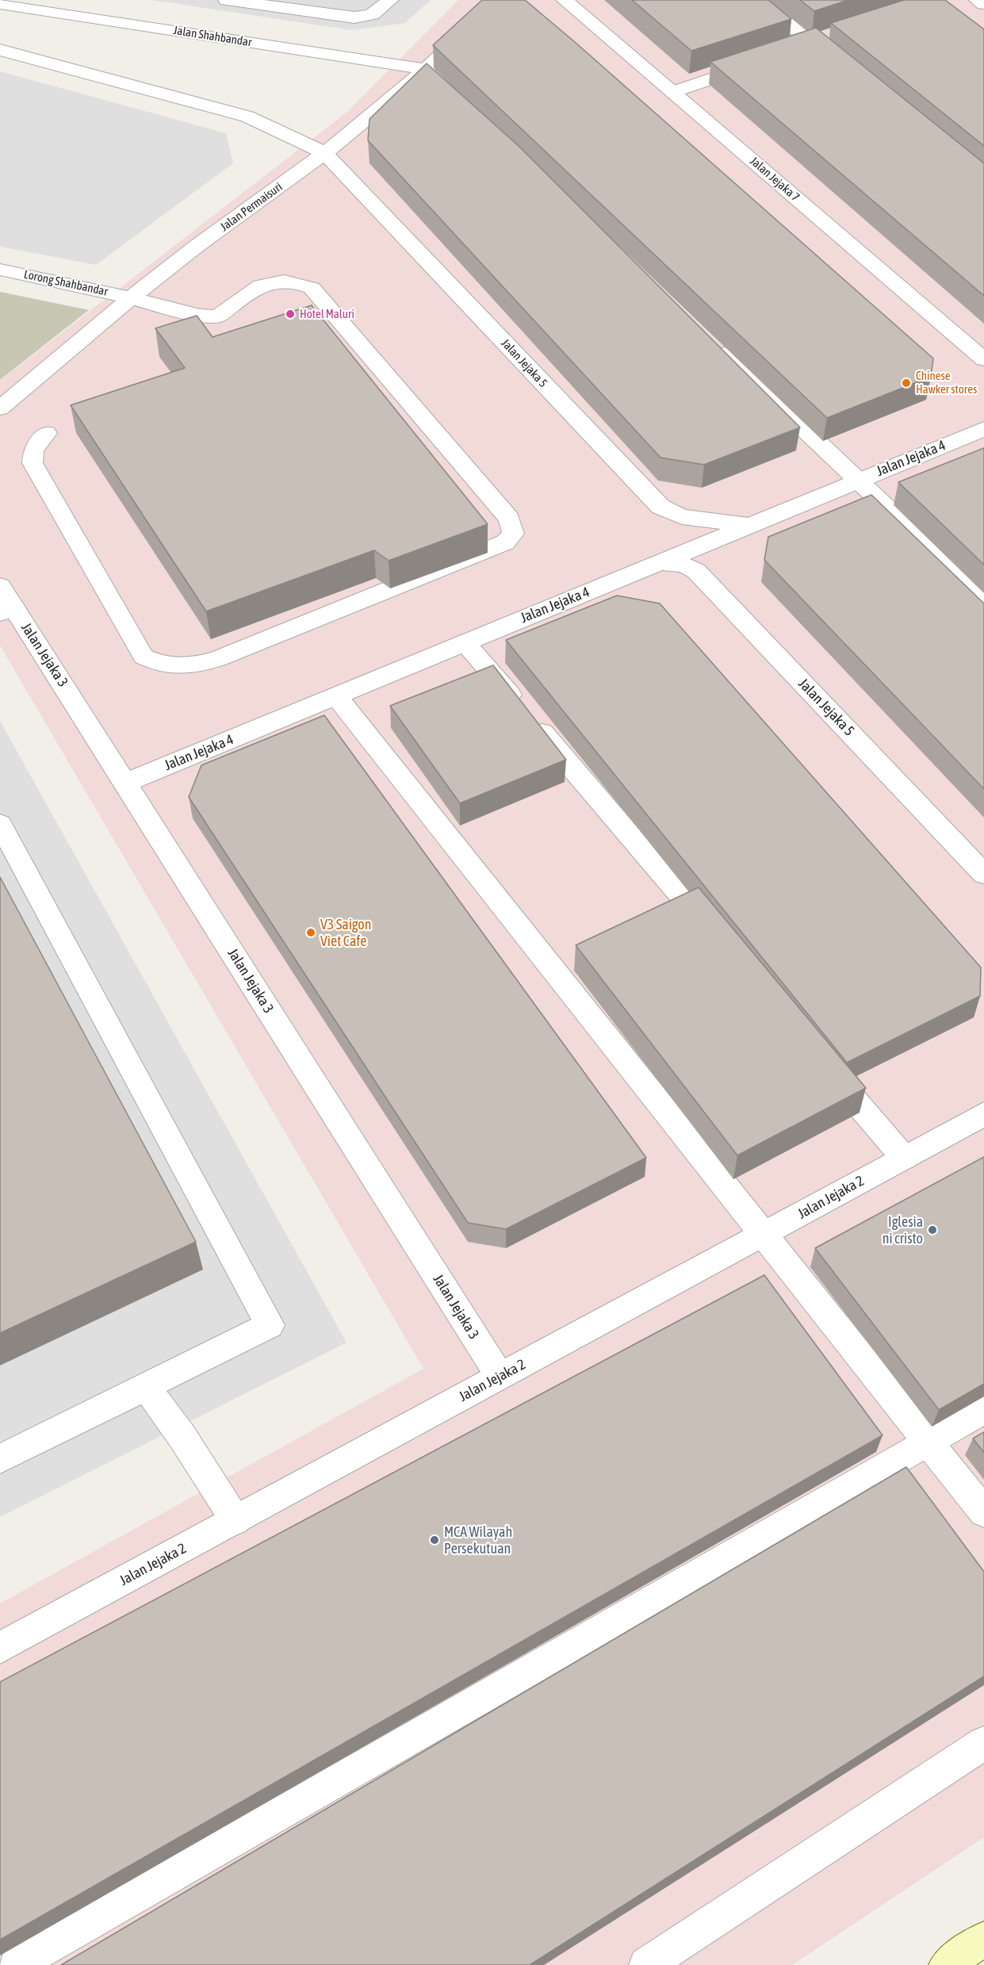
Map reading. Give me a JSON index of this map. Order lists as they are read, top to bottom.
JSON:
{
  "streets": {
    "street": [
      "Jalan Shahbandar",
      "Jalan Jejaka 7",
      "Jalan Permaisuri",
      "Lorong Shahbandar",
      "Jalan Jejaka 5",
      "Jalan Jejaka 4",
      "Jalan Jejaka 3",
      "Jalan Jejaka 2"
    ]
  },
  "crossings": [
    ["Jalan Shahbandar", "Jalan Permaisuri"],
    ["Jalan Permaisuri", "Lorong Shahbandar"],
    ["Jalan Permaisuri", "Jalan Jejaka 5"],
    ["Jalan Jejaka 5", "Jalan Jejaka 4"],
    ["Jalan Jejaka 4", "Jalan Jejaka 3"],
    ["Jalan Jejaka 3", "Jalan Jejaka 2"]
  ],
  "places": [
    "Hotel Maluri",
    "Chinese Hawker stores",
    "V3 Saigon Viet Cafe",
    "Iglesia ni cristo",
    "MCA Wilayah Persekutuan"
  ]
}
